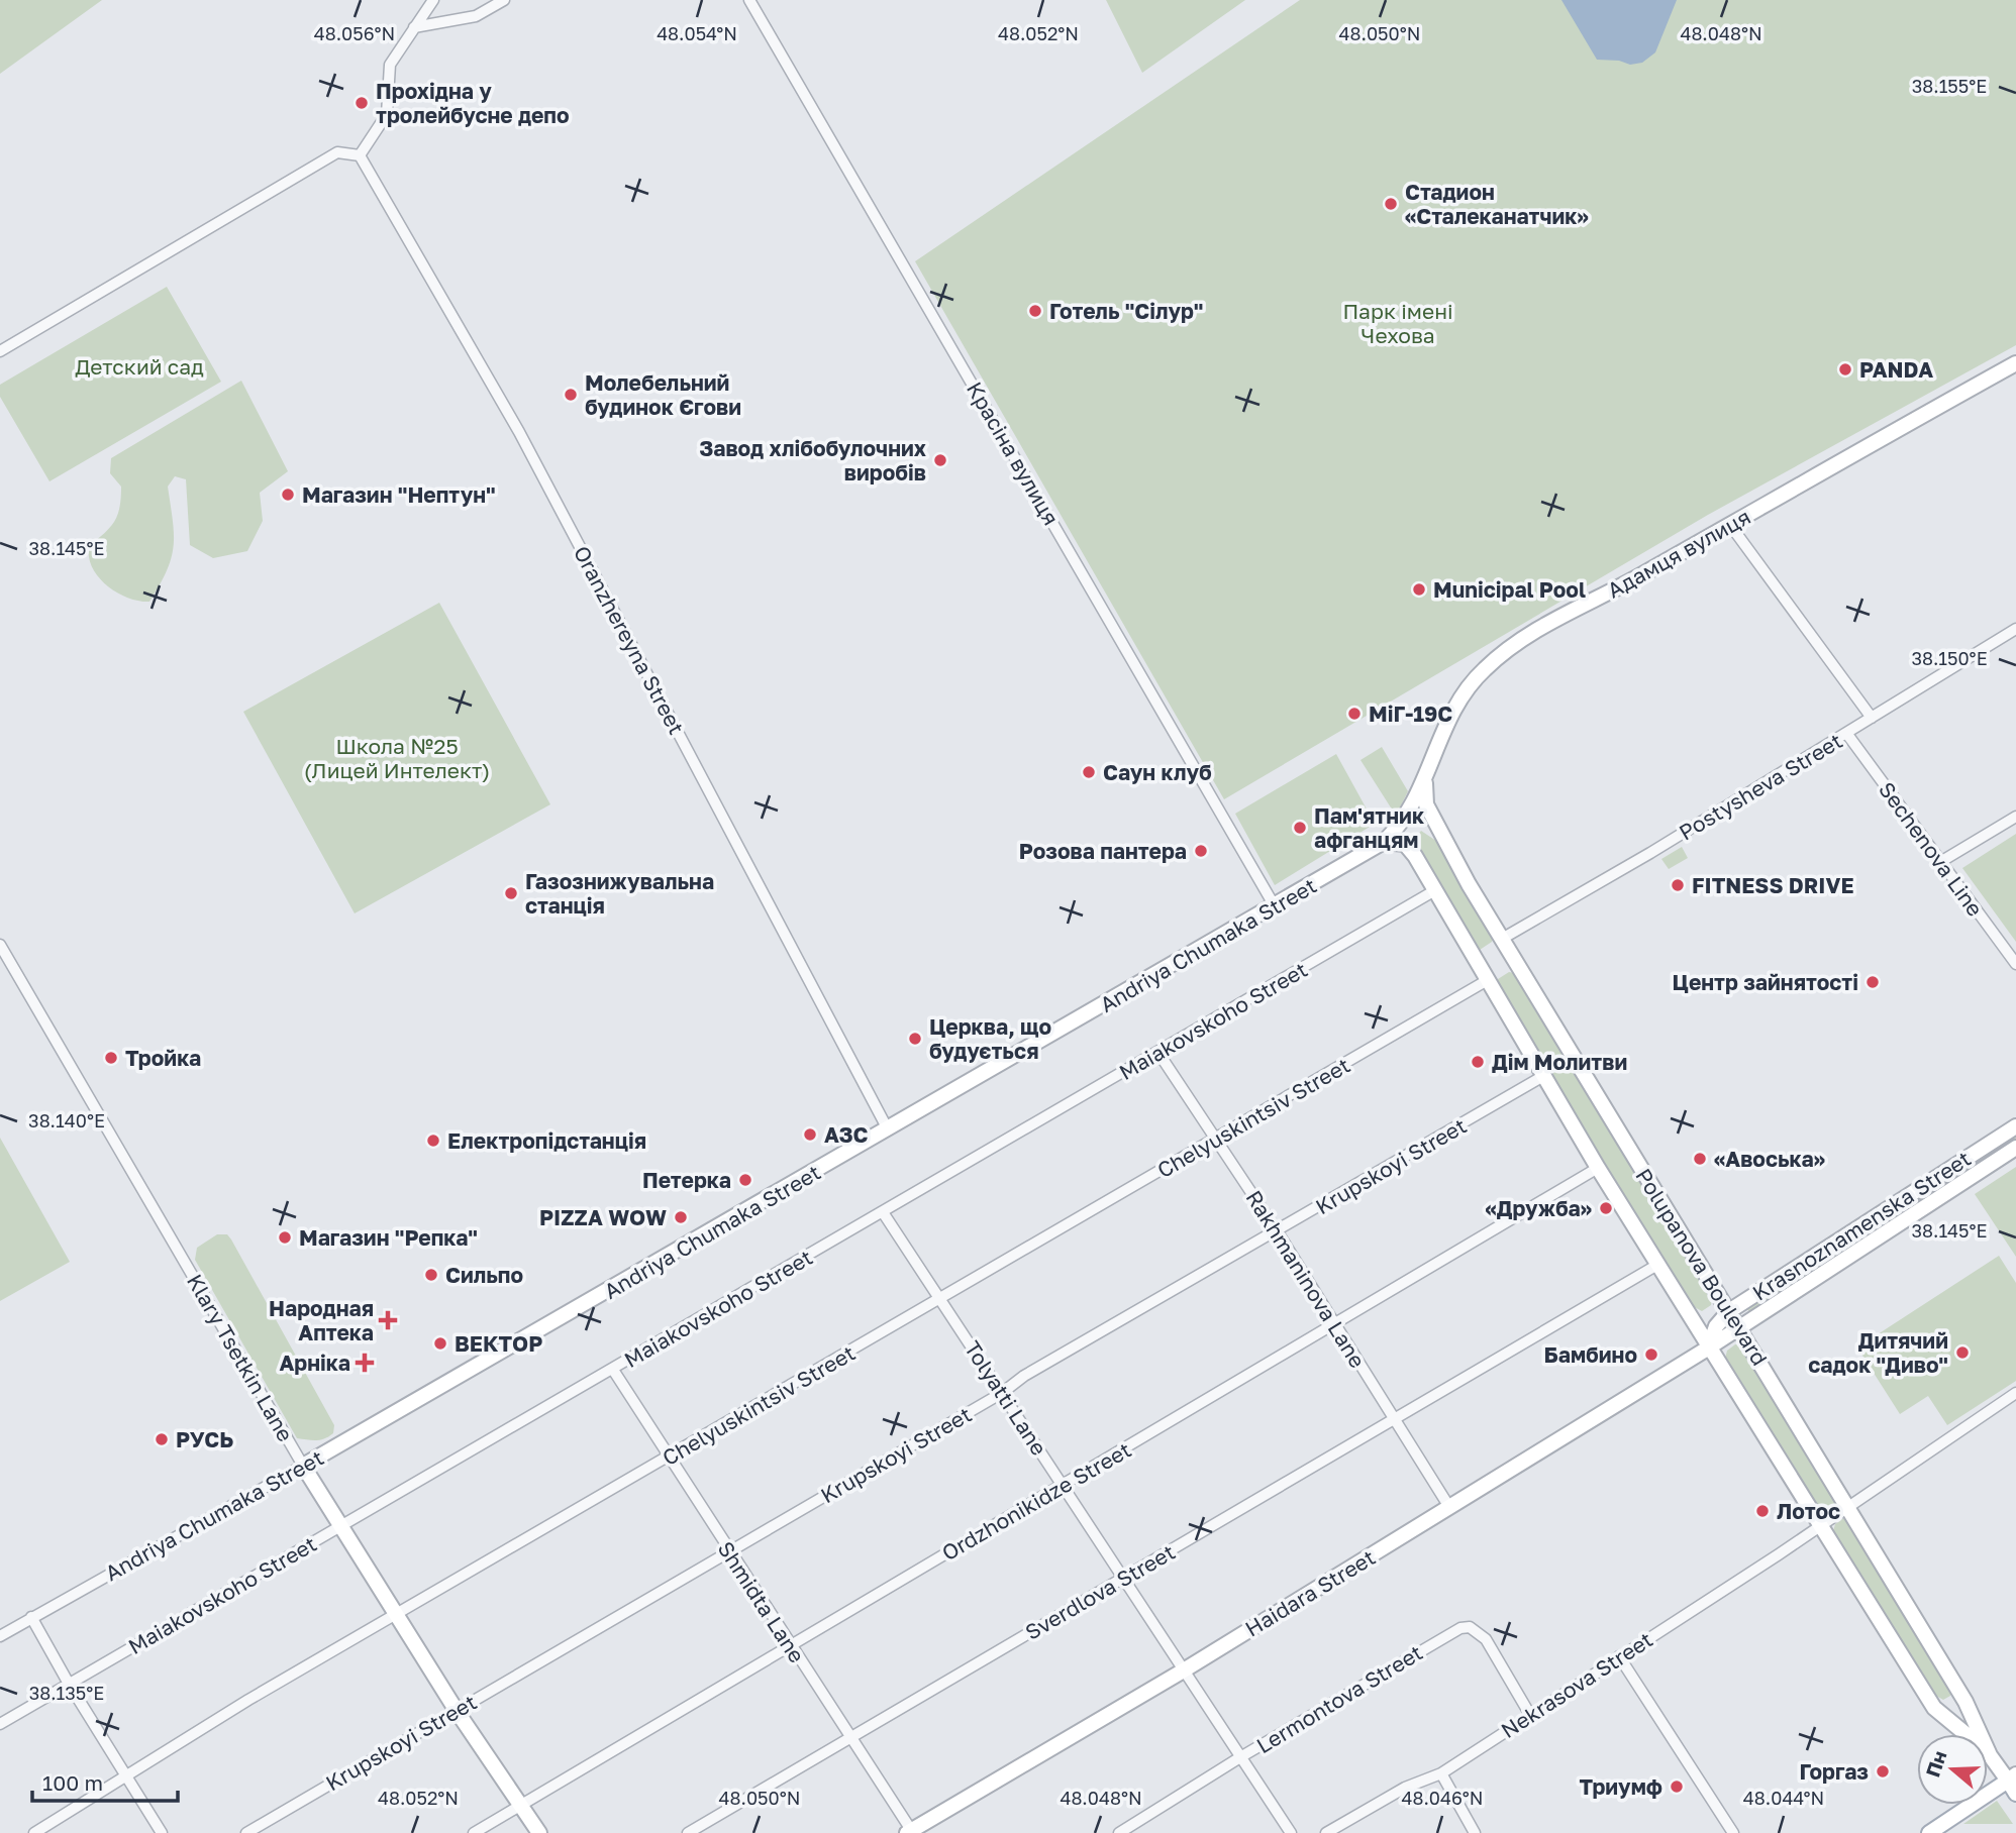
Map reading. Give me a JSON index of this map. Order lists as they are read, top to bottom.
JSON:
{
  "streets": {
    "street": [
      "Красіна вулиця",
      "Адамця вулиця",
      "Oranzhereyna Street",
      "Postysheva Street",
      "Sechenova Line",
      "Andriya Chumaka Street",
      "Maiakovskoho Street",
      "Chelyuskintsiv Street",
      "Krupskoyi Street",
      "Krasnoznamenska Street",
      "Polupanova Boulevard",
      "Rakhmaninova Lane",
      "Klary Tsetkin Lane",
      "Tolyatti Lane",
      "Ordzhonikidze Street",
      "Sverdlova Street",
      "Haidara Street",
      "Shmidta Lane",
      "Nekrasova Street",
      "Lermontova Street"
    ]
  },
  "crossings": [
    ["Красіна вулиця", "Andriya Chumaka Street"],
    ["Адамця вулиця", "Andriya Chumaka Street"],
    ["Адамця вулиця", "Polupanova Boulevard"],
    ["Oranzhereyna Street", "Andriya Chumaka Street"],
    ["Postysheva Street", "Sechenova Line"],
    ["Postysheva Street", "Polupanova Boulevard"],
    ["Andriya Chumaka Street", "Polupanova Boulevard"],
    ["Andriya Chumaka Street", "Klary Tsetkin Lane"],
    ["Maiakovskoho Street", "Polupanova Boulevard"],
    ["Maiakovskoho Street", "Rakhmaninova Lane"],
    ["Maiakovskoho Street", "Klary Tsetkin Lane"],
    ["Maiakovskoho Street", "Tolyatti Lane"],
    ["Maiakovskoho Street", "Shmidta Lane"],
    ["Chelyuskintsiv Street", "Polupanova Boulevard"],
    ["Chelyuskintsiv Street", "Rakhmaninova Lane"],
    ["Chelyuskintsiv Street", "Klary Tsetkin Lane"],
    ["Chelyuskintsiv Street", "Tolyatti Lane"],
    ["Chelyuskintsiv Street", "Shmidta Lane"],
    ["Krupskoyi Street", "Polupanova Boulevard"],
    ["Krupskoyi Street", "Rakhmaninova Lane"],
    ["Krupskoyi Street", "Klary Tsetkin Lane"],
    ["Krupskoyi Street", "Tolyatti Lane"],
    ["Krupskoyi Street", "Shmidta Lane"],
    ["Krasnoznamenska Street", "Polupanova Boulevard"],
    ["Krasnoznamenska Street", "Haidara Street"],
    ["Polupanova Boulevard", "Ordzhonikidze Street"],
    ["Polupanova Boulevard", "Sverdlova Street"],
    ["Polupanova Boulevard", "Haidara Street"],
    ["Polupanova Boulevard", "Nekrasova Street"],
    ["Rakhmaninova Lane", "Ordzhonikidze Street"],
    ["Rakhmaninova Lane", "Sverdlova Street"],
    ["Rakhmaninova Lane", "Haidara Street"],
    ["Klary Tsetkin Lane", "Ordzhonikidze Street"],
    ["Tolyatti Lane", "Ordzhonikidze Street"],
    ["Tolyatti Lane", "Sverdlova Street"],
    ["Tolyatti Lane", "Haidara Street"],
    ["Tolyatti Lane", "Lermontova Street"],
    ["Ordzhonikidze Street", "Shmidta Lane"],
    ["Sverdlova Street", "Shmidta Lane"],
    ["Haidara Street", "Shmidta Lane"],
    ["Nekrasova Street", "Lermontova Street"]
  ],
  "parks": ["Парк імені Чехова", "Детский сад", "Школа №25 (Лицей Интелект)"],
  "places": {
    "other": [
      "Прохідна у тролейбусне депо",
      "Стадион «Сталеканатчик»",
      "Готель \"Сілур\"",
      "PANDA",
      "Молебельний будинок Єгови",
      "Завод хлібобулочних виробів",
      "Магазин \"Нептун\"",
      "Municipal Pool",
      "МіГ-19С",
      "Саун клуб",
      "Пам'ятник афганцям",
      "Розова пантера",
      "FITNESS DRIVE",
      "Газознижувальна станція",
      "Центр зайнятості",
      "Церква, що будується",
      "Тройка",
      "Дім Молитви",
      "АЗС",
      "Електропідстанція",
      "«Авоська»",
      "Петерка",
      "«Дружба»",
      "PIZZA WOW",
      "Магазин \"Репка\"",
      "Сильпо",
      "ВЕКТОР",
      "Дитячий садок \"Диво\"",
      "Бамбино",
      "РУСЬ",
      "Лотос",
      "Горгаз",
      "Триумф"
    ],
    "health": ["Народная Аптека", "Арніка"]
  },
  "scale_bar": "100 m",
  "north": "left",
  "coordinates": [
    "48.056°N",
    "48.054°N",
    "48.052°N",
    "48.050°N",
    "48.048°N",
    "38.155°E",
    "38.145°E",
    "38.150°E",
    "38.140°E",
    "38.135°E",
    "48.046°N",
    "48.044°N"
  ]
}
